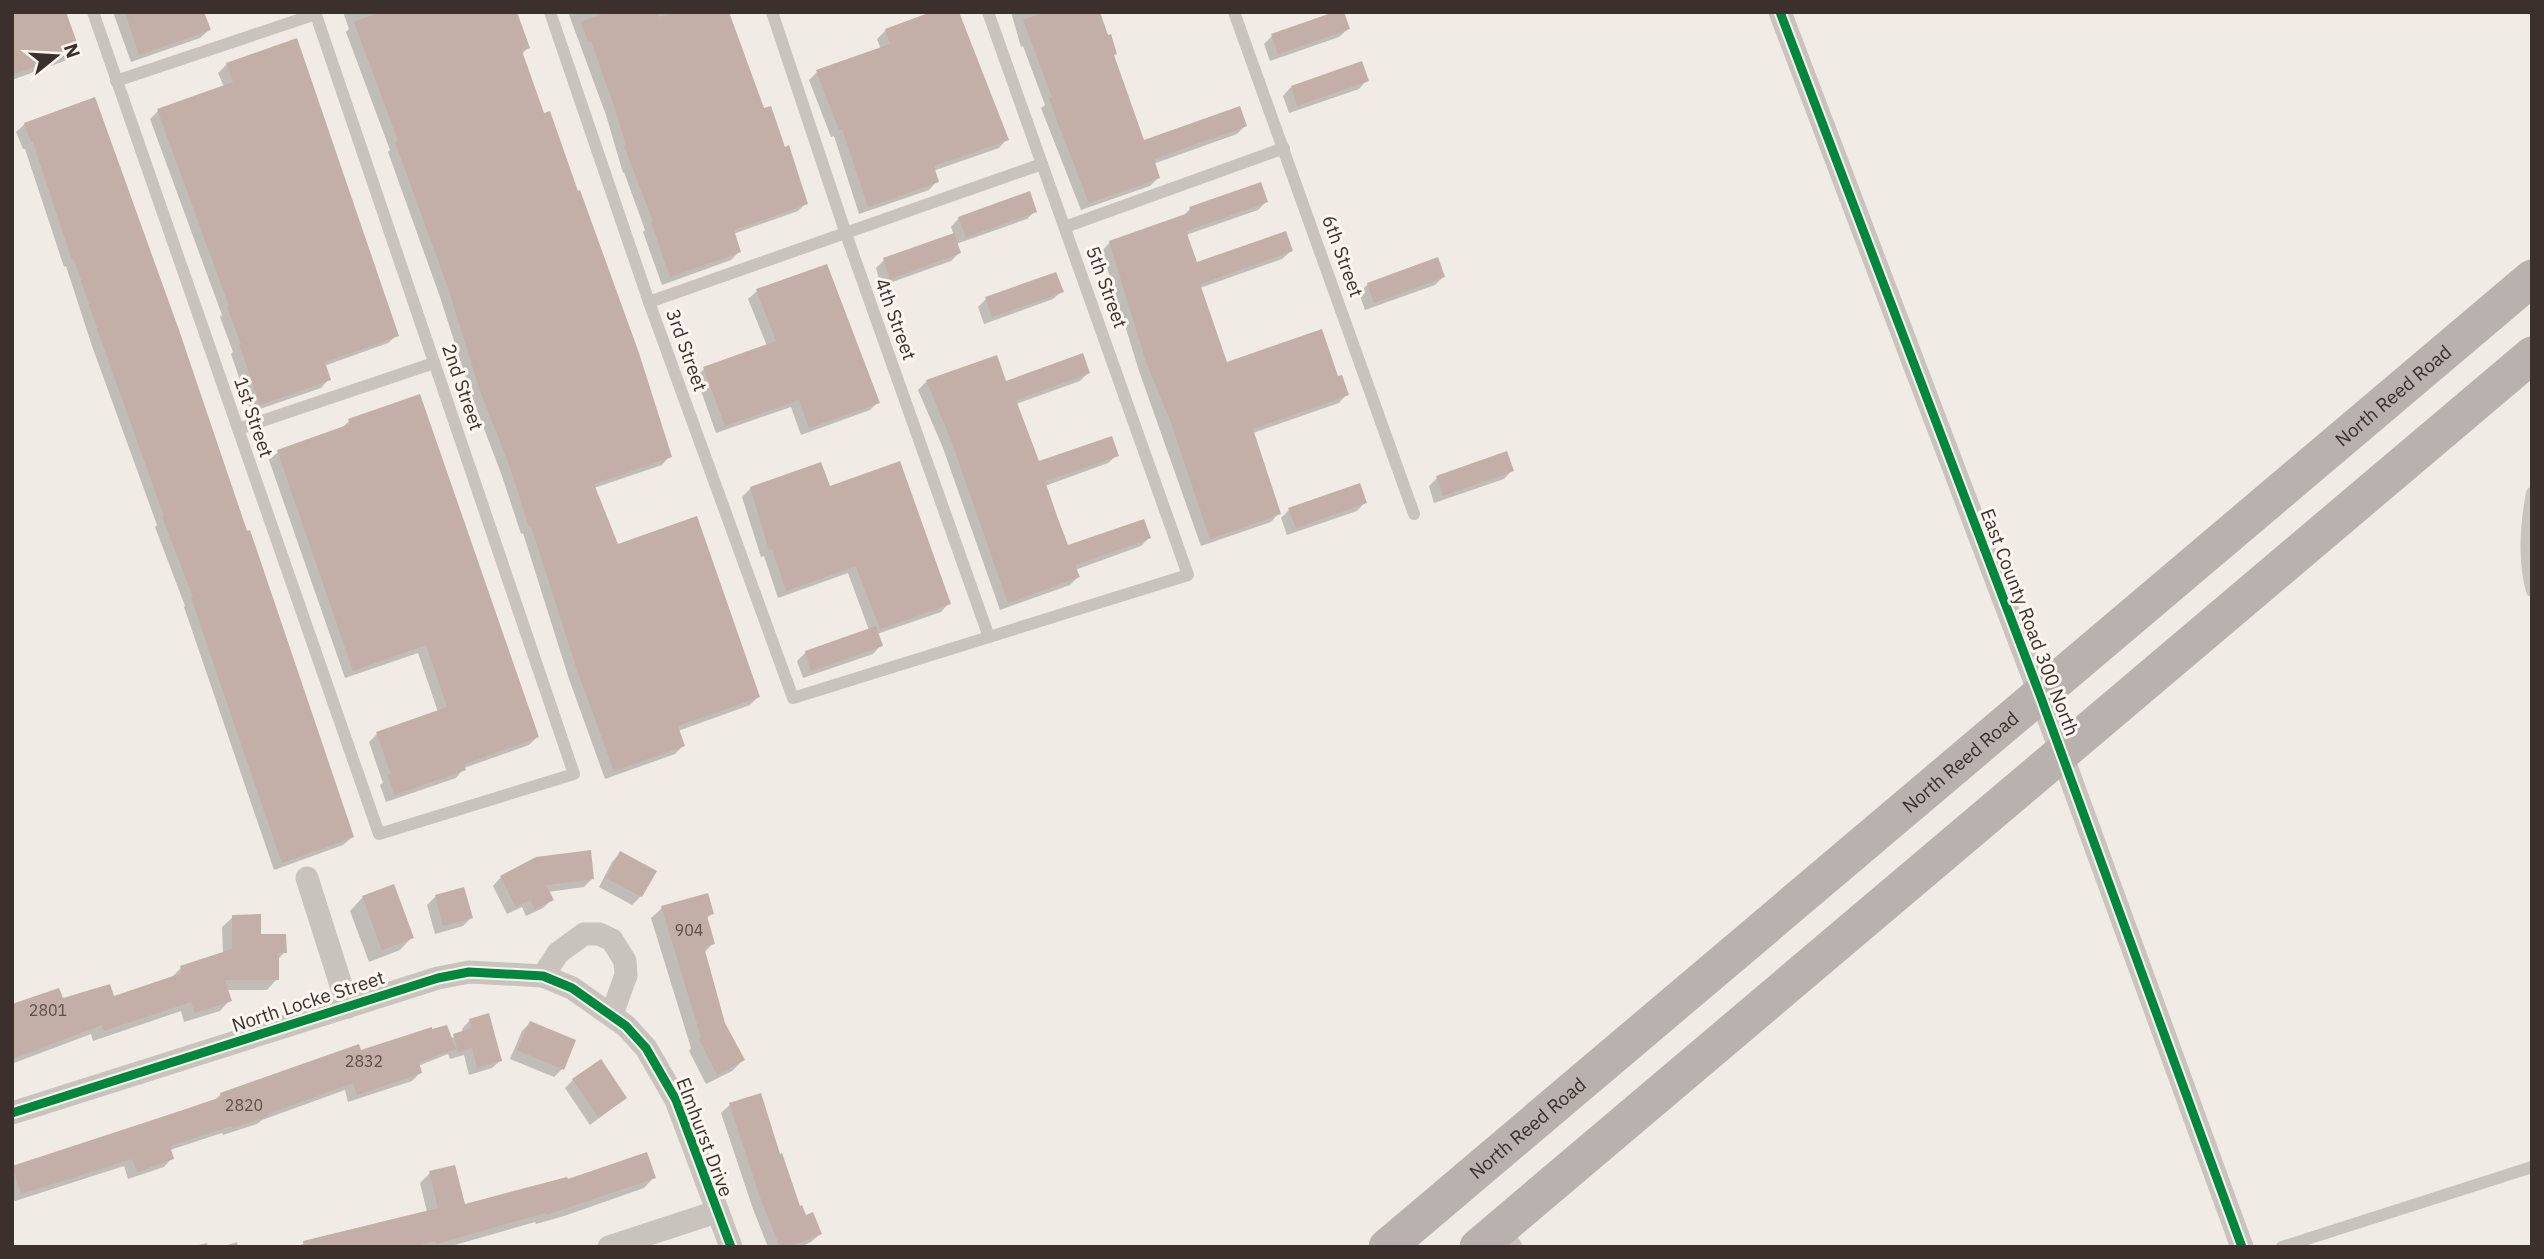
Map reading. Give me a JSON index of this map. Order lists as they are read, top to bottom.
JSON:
{
  "streets": {
    "main road": ["North Reed Road"],
    "street": ["East County Road 300 North", "North Locke Street", "Elmhurst Drive"],
    "lane": [
      "6th Street",
      "5th Street",
      "4th Street",
      "3rd Street",
      "2nd Street",
      "1st Street"
    ]
  },
  "crossings": [
    ["5th Street", "4th Street"],
    ["5th Street", "3rd Street"],
    ["4th Street", "3rd Street"],
    ["2nd Street", "1st Street"],
    ["North Reed Road", "East County Road 300 North"],
    ["North Locke Street", "Elmhurst Drive"]
  ],
  "house_numbers": [
    "904",
    "2801",
    "2832",
    "2820"
  ],
  "north": "right"
}
